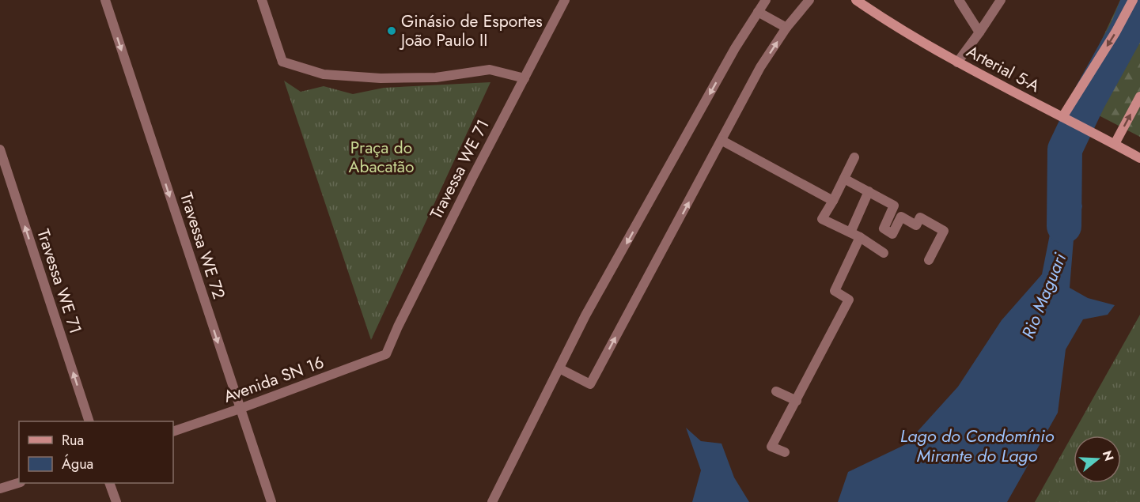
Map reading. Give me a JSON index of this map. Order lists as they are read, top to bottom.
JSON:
{
  "streets": {
    "main road": ["Arterial 5-A"],
    "street": ["Travessa WE 71", "Travessa WE 72", "Avenida SN 16"]
  },
  "crossings": [
    ["Travessa WE 71", "Avenida SN 16"],
    ["Travessa WE 72", "Avenida SN 16"]
  ],
  "one_way": ["Travessa WE 71", "Travessa WE 72"],
  "water": ["Rio Maguari", "Lago do Condomínio Mirante do Lago"],
  "parks": ["Praça do Abacatão"],
  "places": ["Ginásio de Esportes João Paulo II"],
  "legend": ["Rua", "Água"],
  "north": "right"
}
